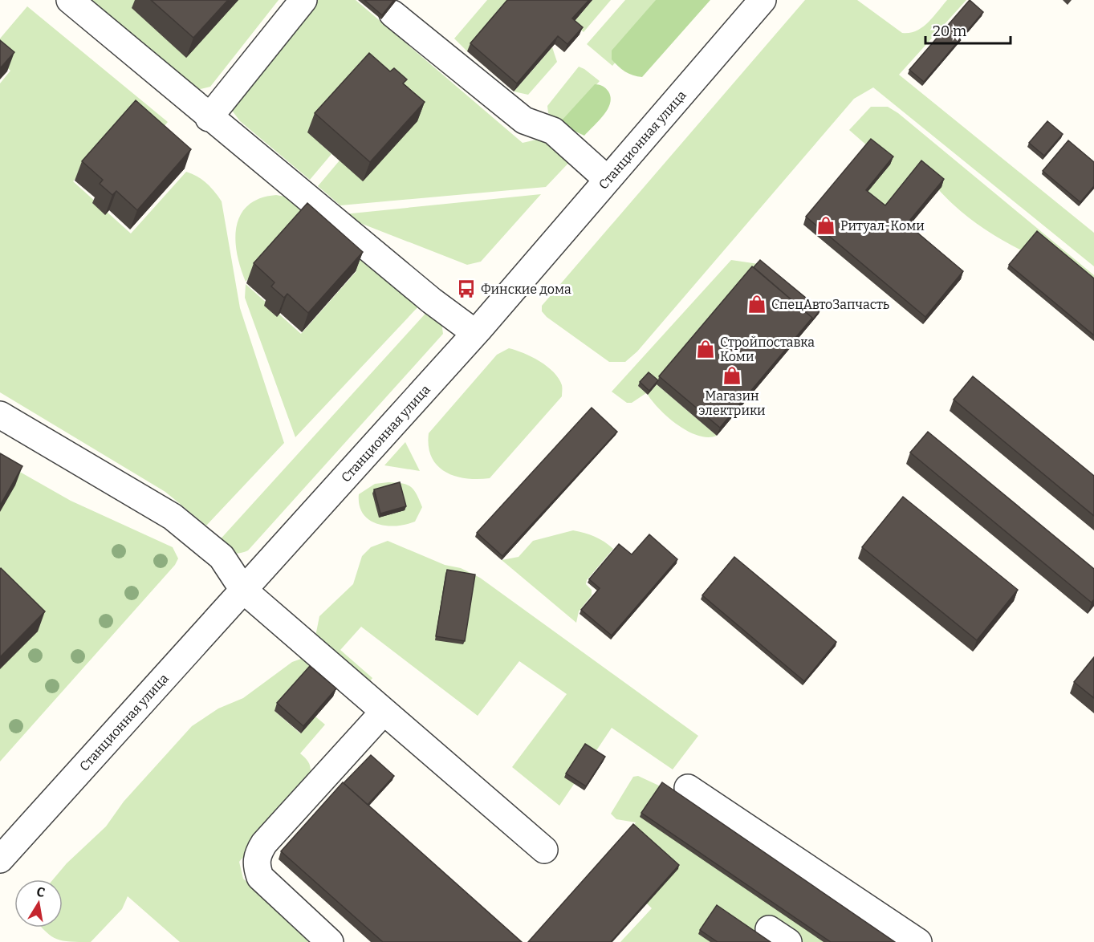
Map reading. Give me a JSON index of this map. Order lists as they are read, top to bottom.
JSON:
{
  "streets": {
    "street": ["Станционная улица"]
  },
  "places": {
    "shop": [
      "Ритуал-Коми",
      "СпецАвтоЗапчасть",
      "Стройпоставка Коми",
      "Магазин электрики"
    ],
    "bus stop": ["Финские дома"]
  },
  "scale_bar": "20 m",
  "north": "top"
}
